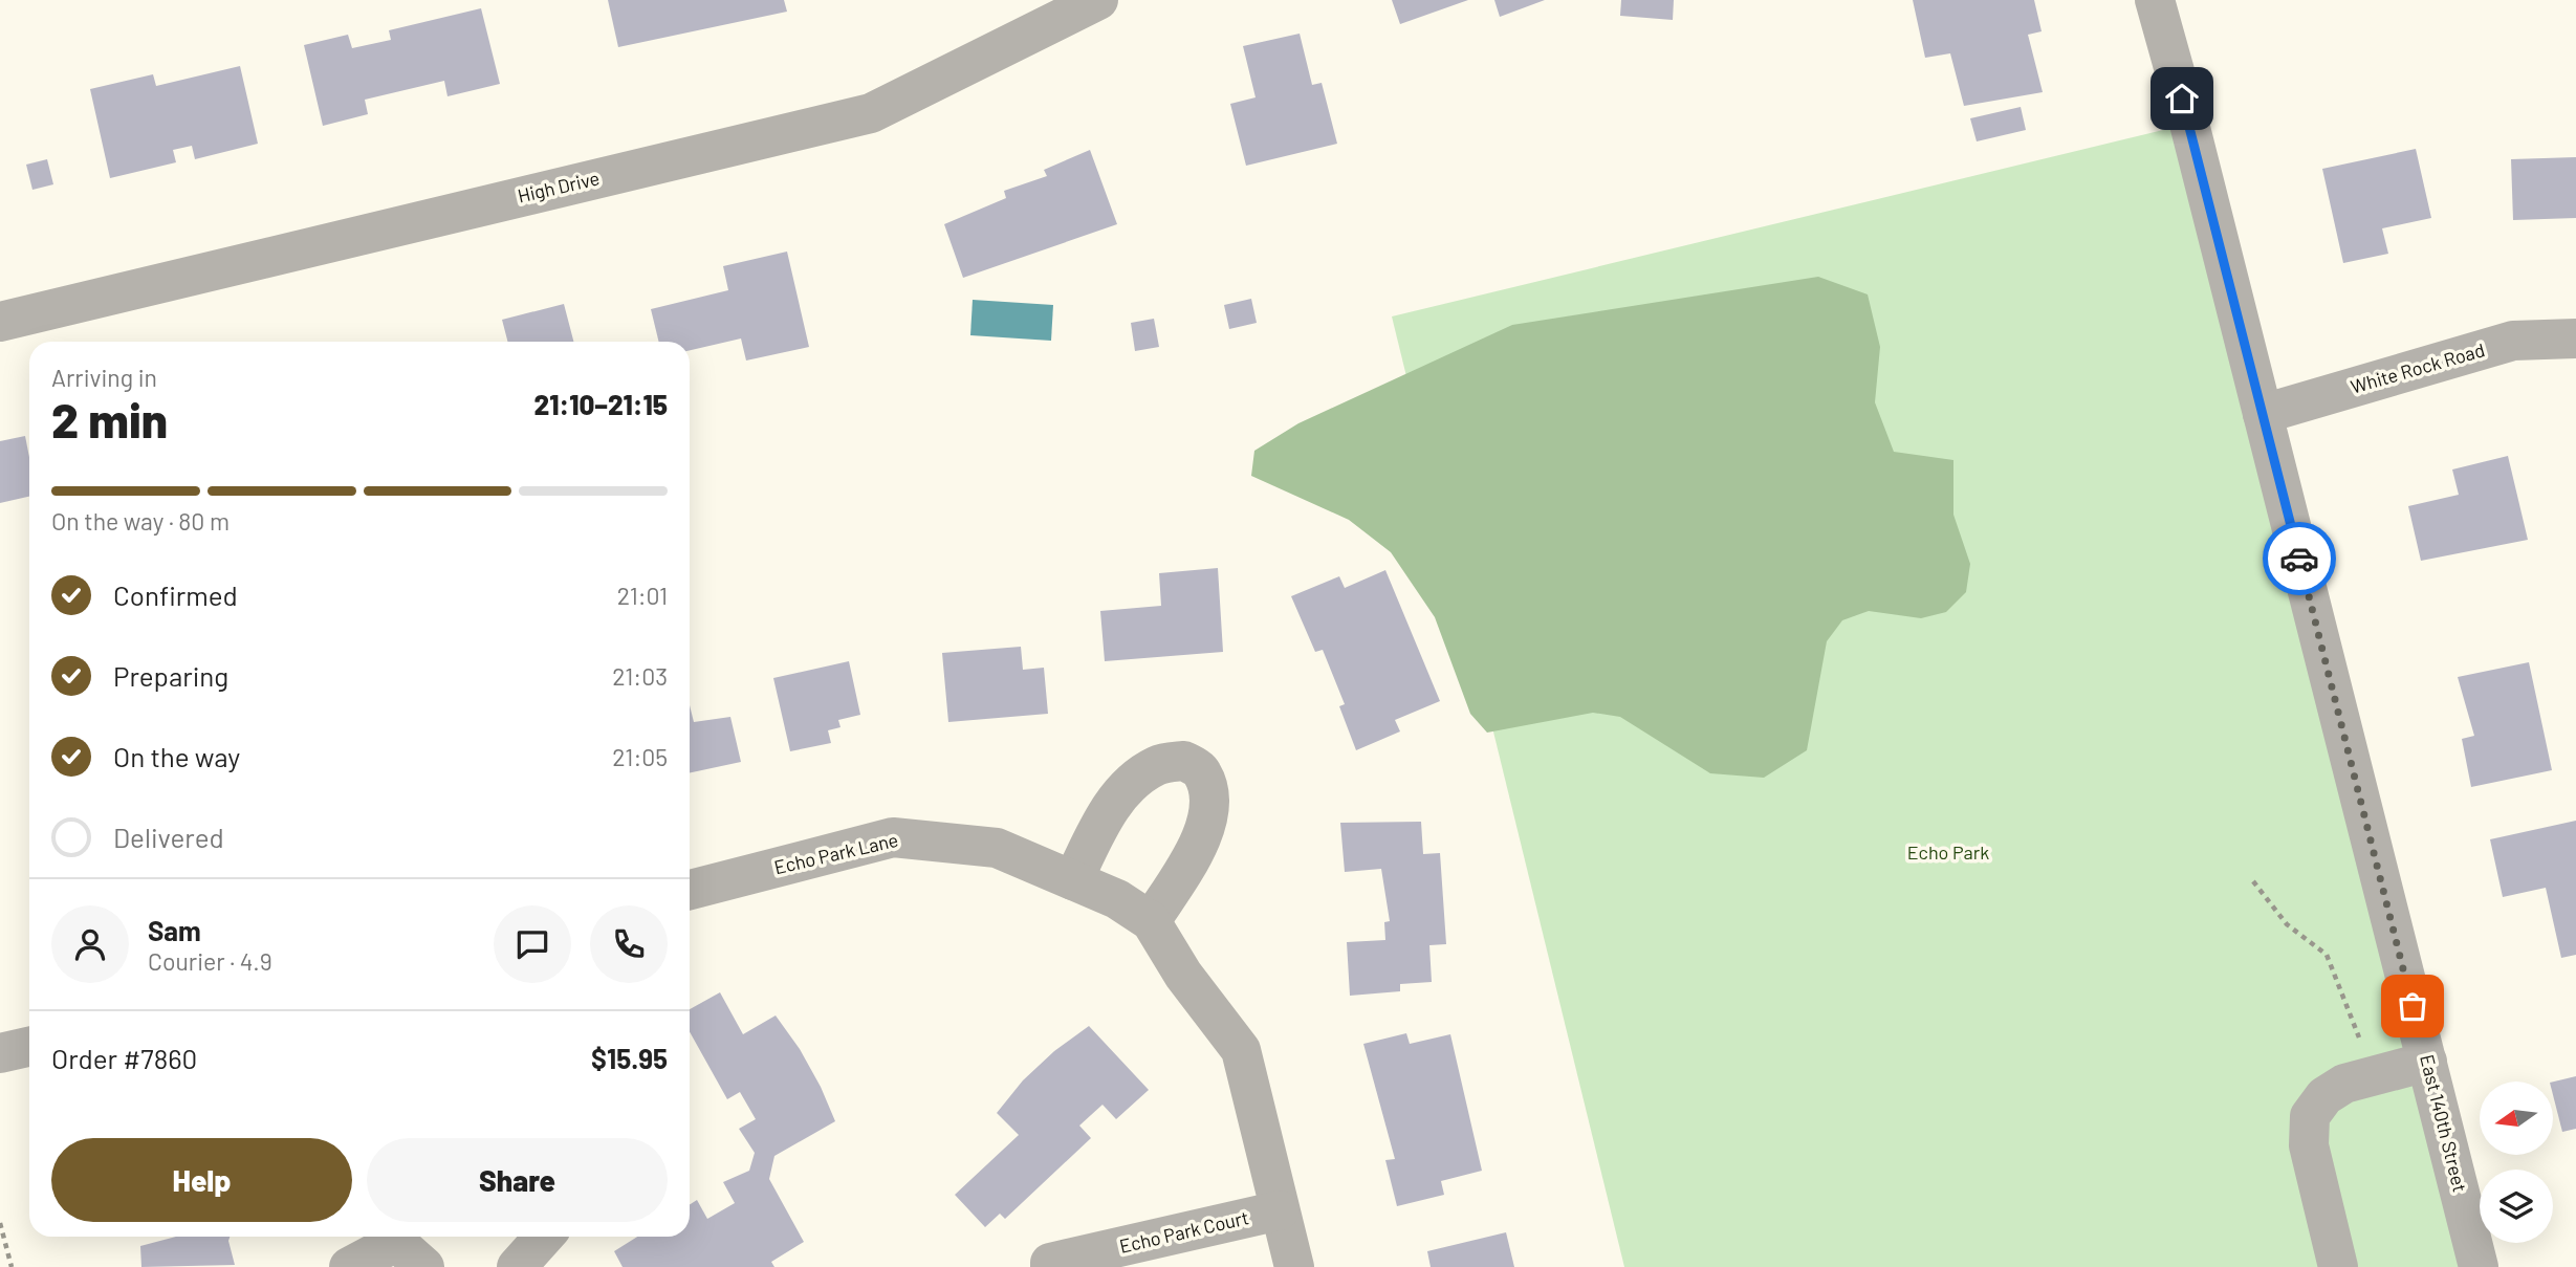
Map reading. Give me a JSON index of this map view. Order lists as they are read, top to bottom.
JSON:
{
  "streets": {
    "street": [
      "High Drive",
      "White Rock Road",
      "Echo Park Lane",
      "East 140th Street",
      "Echo Park Court"
    ]
  },
  "crossings": [
    ["White Rock Road", "East 140th Street"],
    ["Echo Park Lane", "Echo Park Court"]
  ],
  "parks": ["Echo Park"],
  "north": "left",
  "page": {
    "heading": ["2 min", "Arriving in", "21:10–21:15"],
    "panel": [
      "Sam",
      "Courier · 4.9",
      "Order #7860",
      "$15.95"
    ],
    "bar": "On the way · 80 m",
    "list": [
      ["Confirmed", "21:01"],
      ["Preparing", "21:03"],
      ["On the way", "21:05"],
      "Delivered"
    ],
    "buttons": ["Help", "Share"]
  }
}
